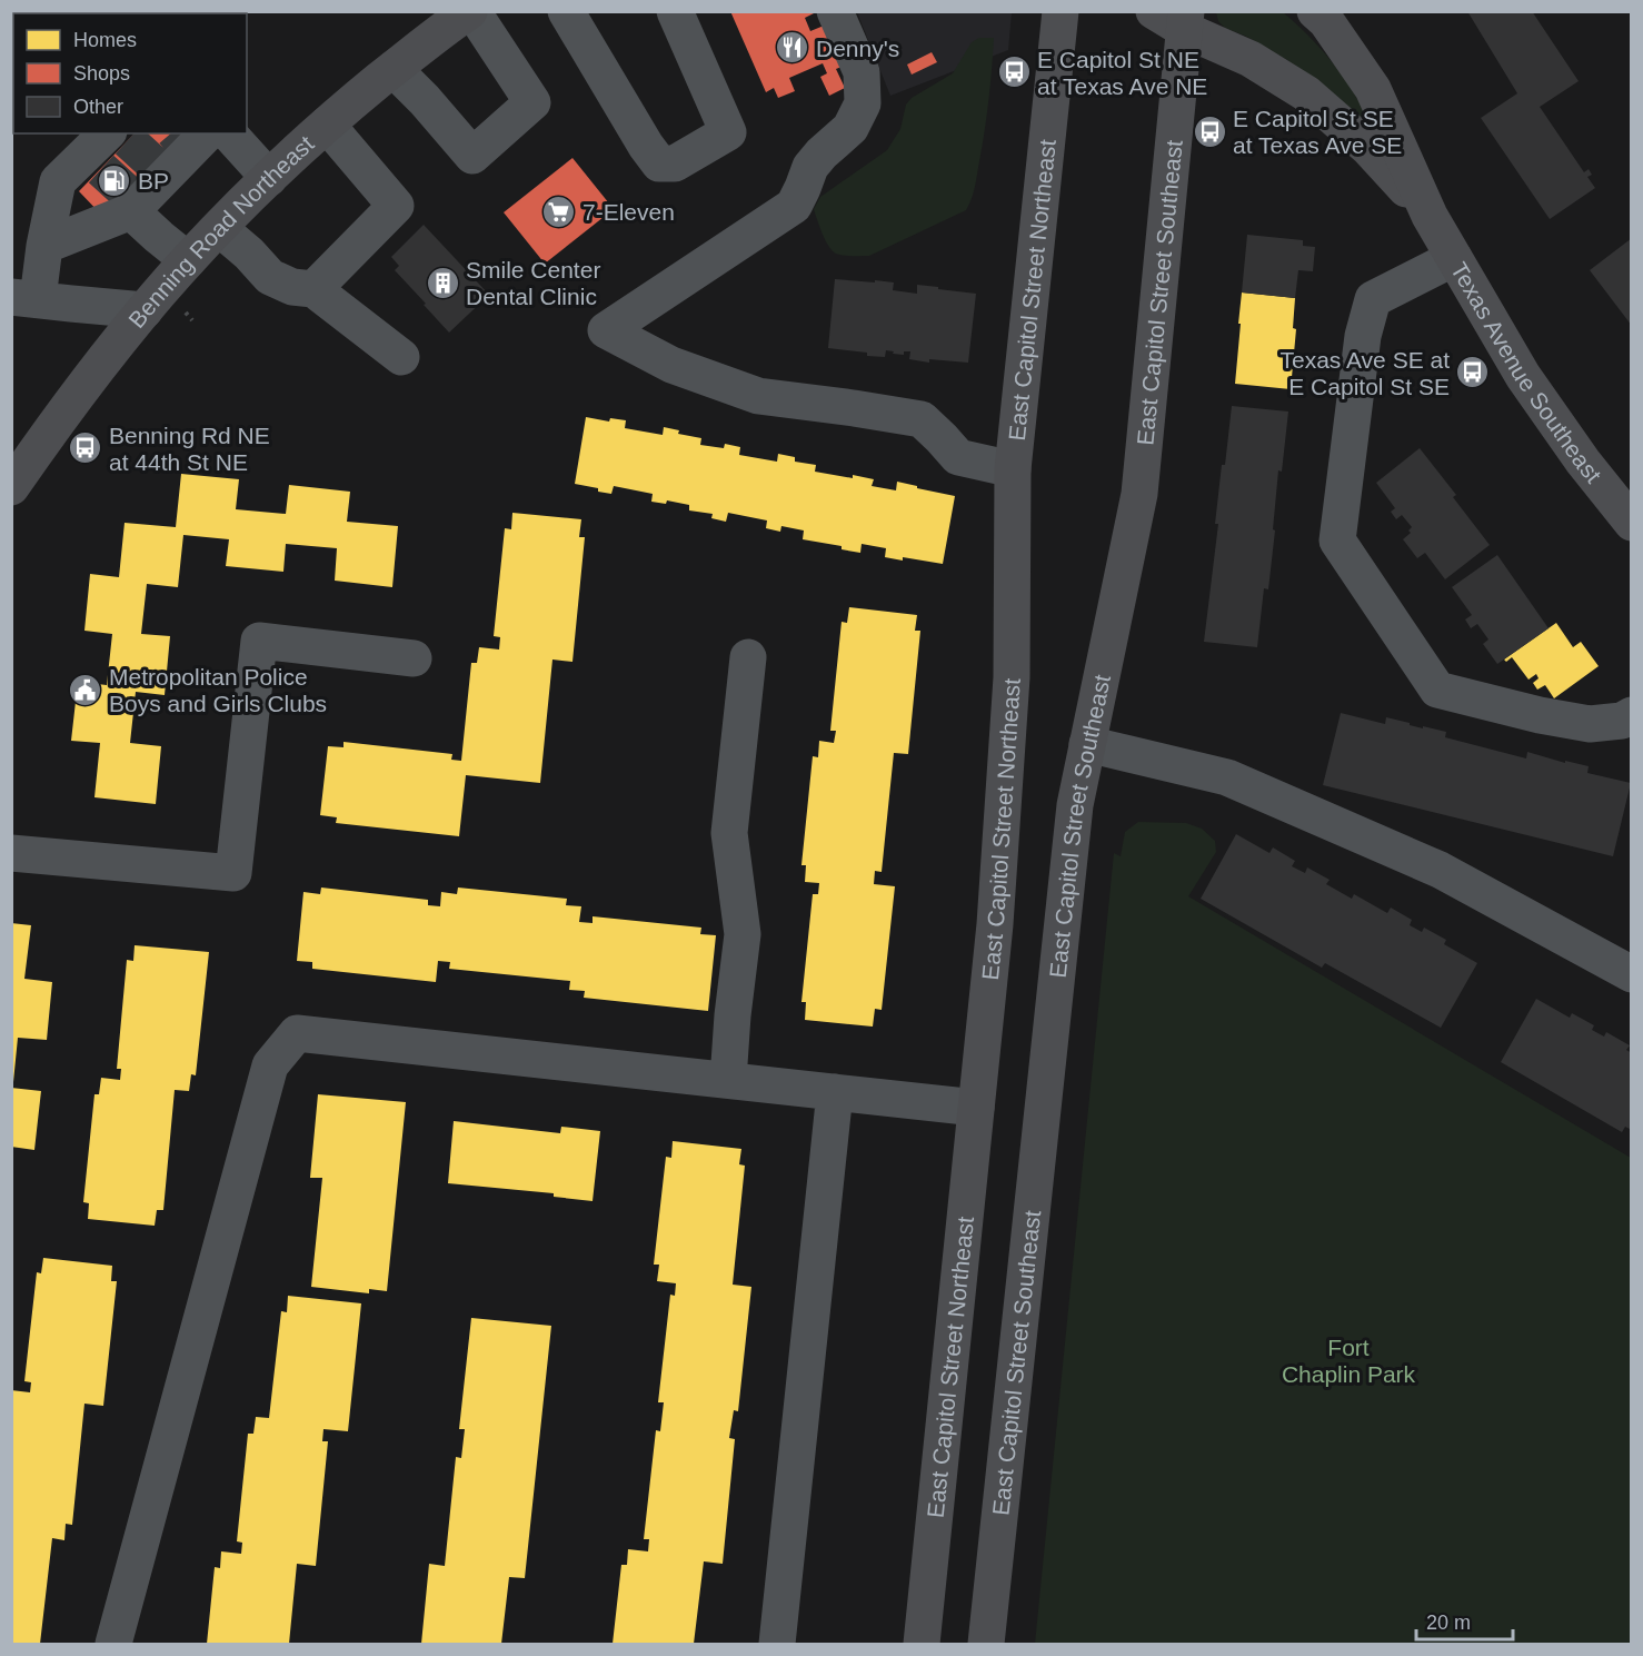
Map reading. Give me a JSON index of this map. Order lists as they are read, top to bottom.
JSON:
{
  "streets": {
    "main road": [
      "Benning Road Northeast",
      "East Capitol Street Northeast",
      "East Capitol Street Southeast",
      "Texas Avenue Southeast"
    ]
  },
  "crossings": [
    ["East Capitol Street Southeast", "Texas Avenue Southeast"]
  ],
  "parks": ["Fort Chaplin Park"],
  "places": {
    "restaurant": ["Denny's"],
    "bus stop": [
      "E Capitol St NE at Texas Ave NE",
      "E Capitol St SE at Texas Ave SE",
      "Texas Ave SE at E Capitol St SE",
      "Benning Rd NE at 44th St NE"
    ],
    "fuel station": ["BP"],
    "supermarket": ["7-Eleven"],
    "building": ["Smile Center Dental Clinic"],
    "public building": ["Metropolitan Police Boys and Girls Clubs"]
  },
  "legend": ["Homes", "Shops", "Other"],
  "scale_bar": "20 m"
}
